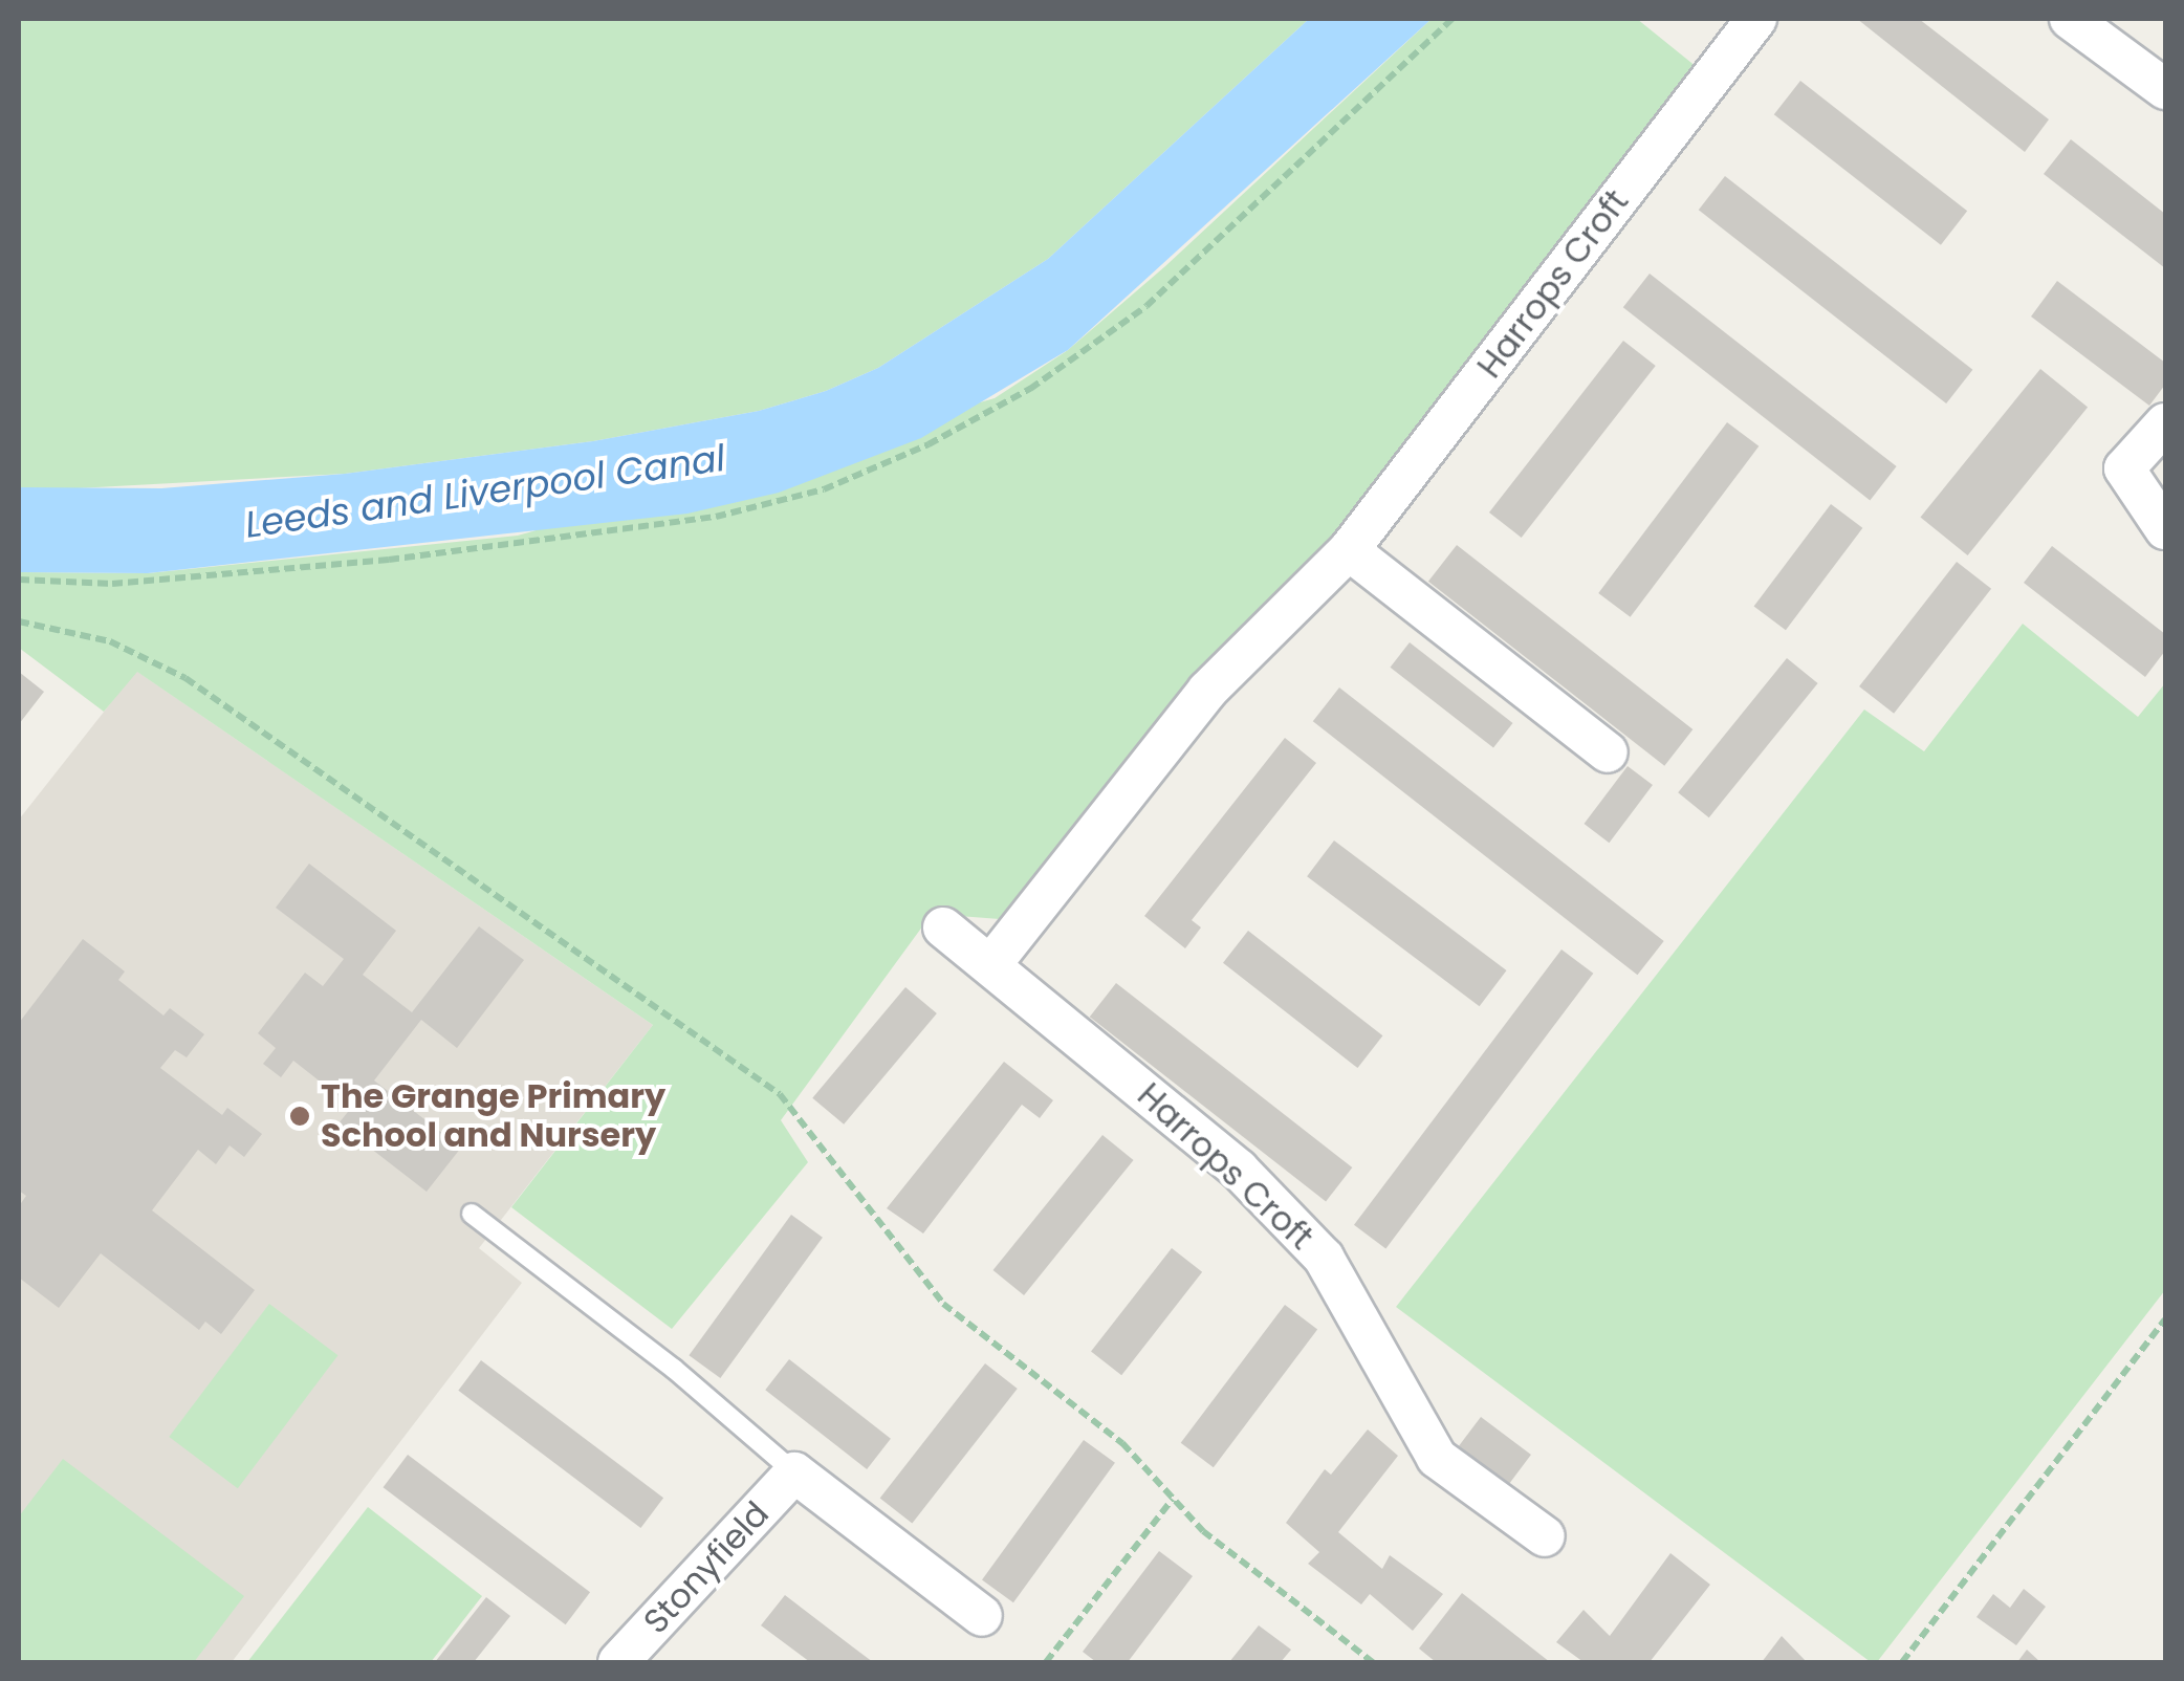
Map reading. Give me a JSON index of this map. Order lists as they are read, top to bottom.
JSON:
{
  "streets": {
    "street": ["Harrops Croft", "Stonyfield"]
  },
  "water": ["Leeds and Liverpool Canal"],
  "places": ["The Grange Primary School and Nursery"]
}
